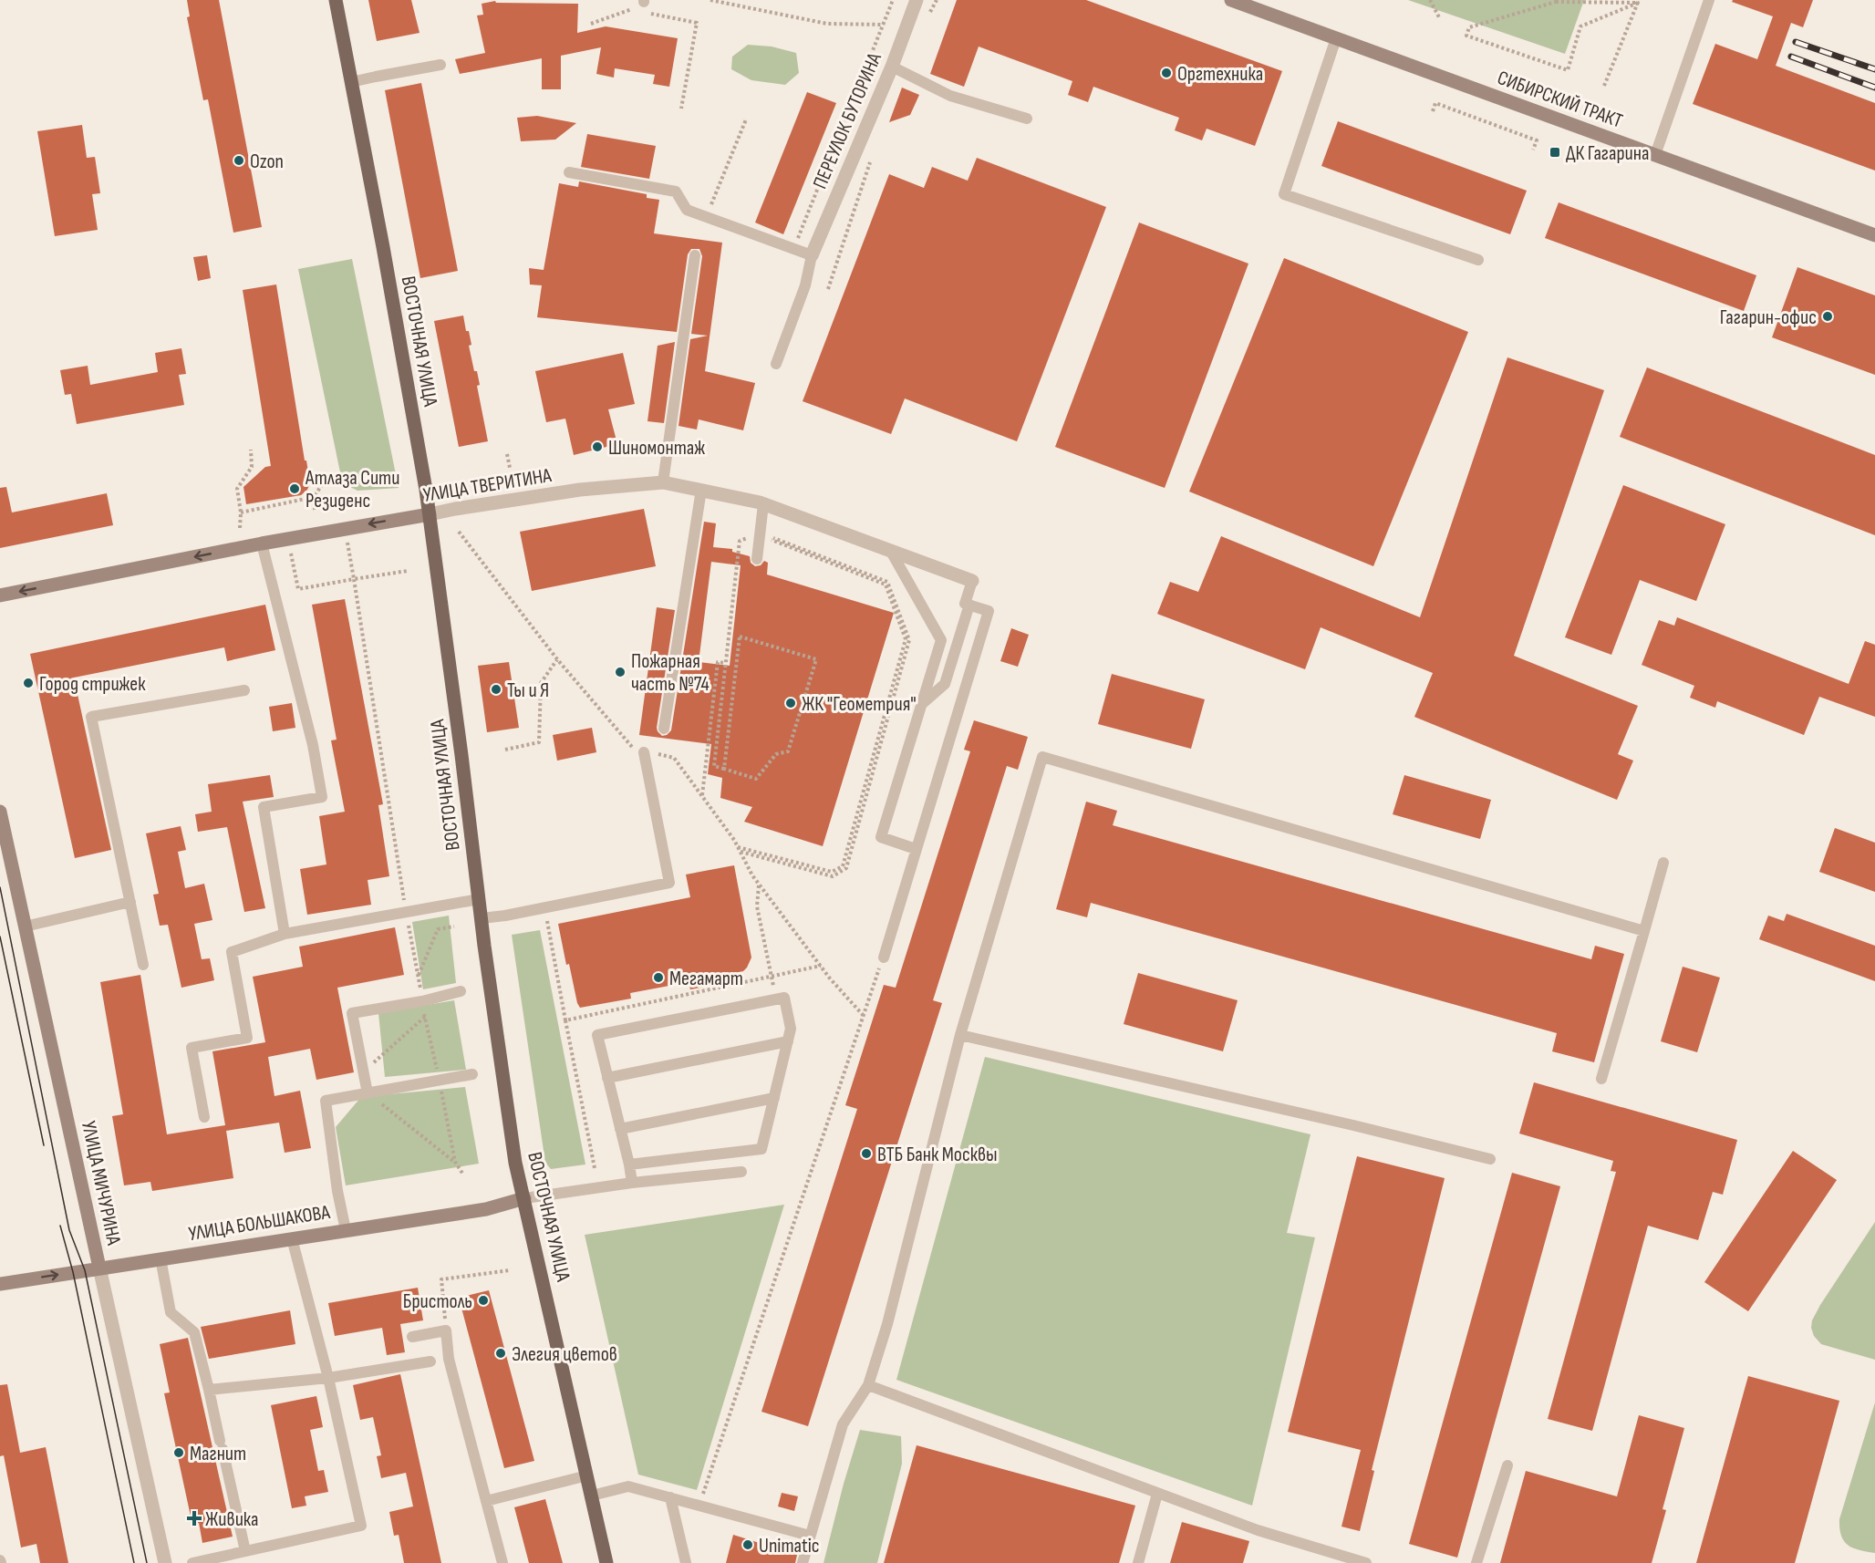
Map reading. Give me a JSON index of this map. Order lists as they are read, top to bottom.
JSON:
{
  "streets": {
    "main road": ["ВОСТОЧНАЯ УЛИЦА"],
    "street": [
      "СИБИРСКИЙ ТРАКТ",
      "ПЕРЕУЛОК БУТОРИНА",
      "УЛИЦА ТВЕРИТИНА",
      "УЛИЦА МИЧУРИНА",
      "УЛИЦА БОЛЬШАКОВА"
    ]
  },
  "crossings": [
    ["ВОСТОЧНАЯ УЛИЦА", "УЛИЦА ТВЕРИТИНА"],
    ["ВОСТОЧНАЯ УЛИЦА", "УЛИЦА БОЛЬШАКОВА"],
    ["УЛИЦА МИЧУРИНА", "УЛИЦА БОЛЬШАКОВА"]
  ],
  "one_way": ["УЛИЦА ТВЕРИТИНА"],
  "places": {
    "other": [
      "Оргтехника",
      "Ozon",
      "Гагарин-офис",
      "Шиномонтаж",
      "Атлаза Сити Резиденс",
      "Пожарная часть №74",
      "Город стрижек",
      "Ты и Я",
      "ЖК \"Геометрия\"",
      "Мегамарт",
      "ВТБ Банк Москвы",
      "Бристоль",
      "Элегия цветов",
      "Магнит",
      "Unimatic"
    ],
    "transit": ["ДК Гагарина"],
    "health": ["Живика"]
  }
}
